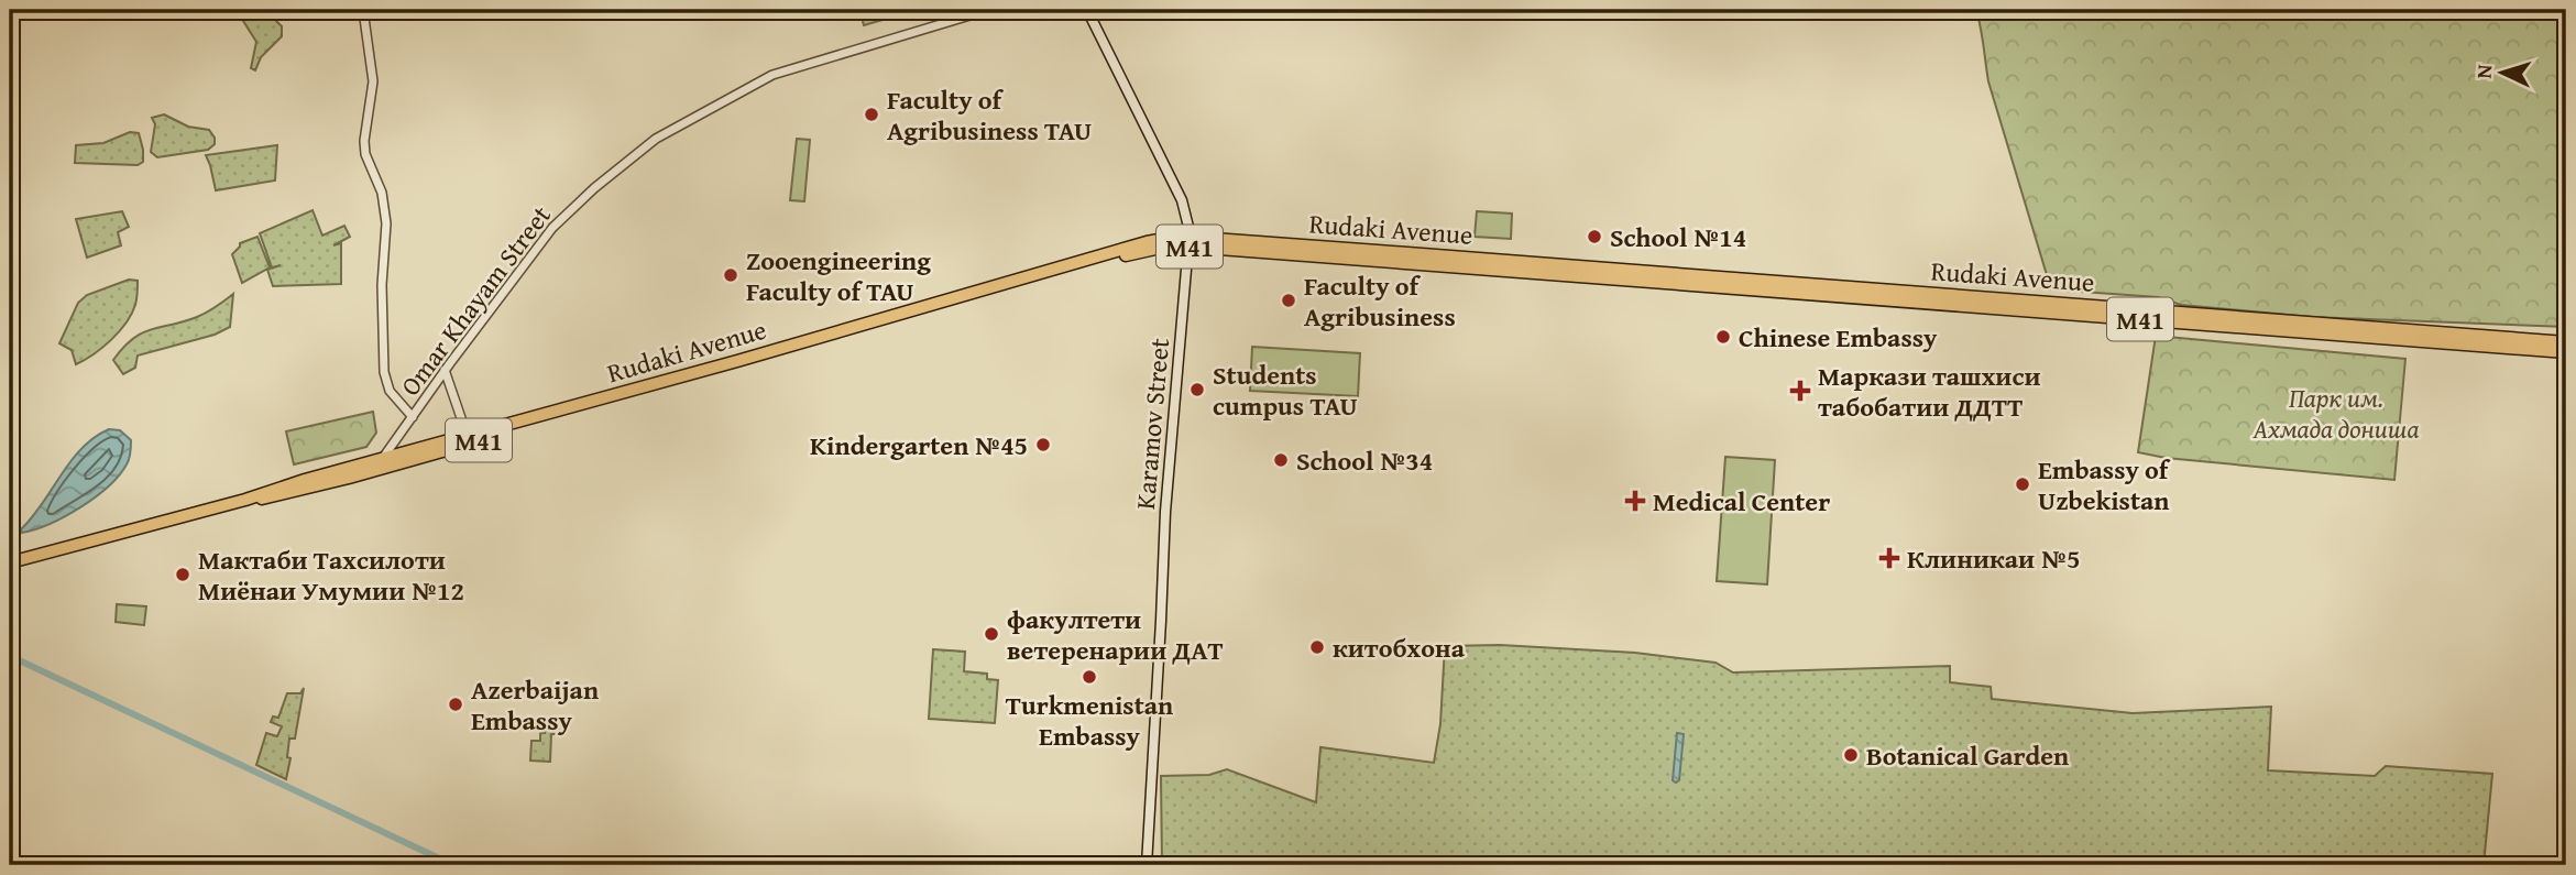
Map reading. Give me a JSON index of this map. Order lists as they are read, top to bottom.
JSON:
{
  "streets": {
    "highway": ["Rudaki Avenue", "M41"],
    "main road": ["Karamov Street"],
    "street": ["Omar Khayam Street"]
  },
  "crossings": [
    ["Rudaki Avenue", "Omar Khayam Street"],
    ["Rudaki Avenue", "Karamov Street"]
  ],
  "parks": ["Парк им. Ахмада дониша"],
  "places": {
    "other": [
      "Faculty of Agribusiness TAU",
      "School №14",
      "Zooengineering Faculty of TAU",
      "Faculty of Agribusiness",
      "Chinese Embassy",
      "Students cumpus TAU",
      "Kindergarten №45",
      "School №34",
      "Embassy of Uzbekistan",
      "Мактаби Тахсилоти Миёнаи Умумии №12",
      "факултети ветеренарии ДАТ",
      "китобхона",
      "Turkmenistan Embassy",
      "Azerbaijan Embassy",
      "Botanical Garden"
    ],
    "health": ["Маркази ташхиси табобатии ДДТТ", "Medical Center", "Клиникаи №5"]
  },
  "north": "left"
}
